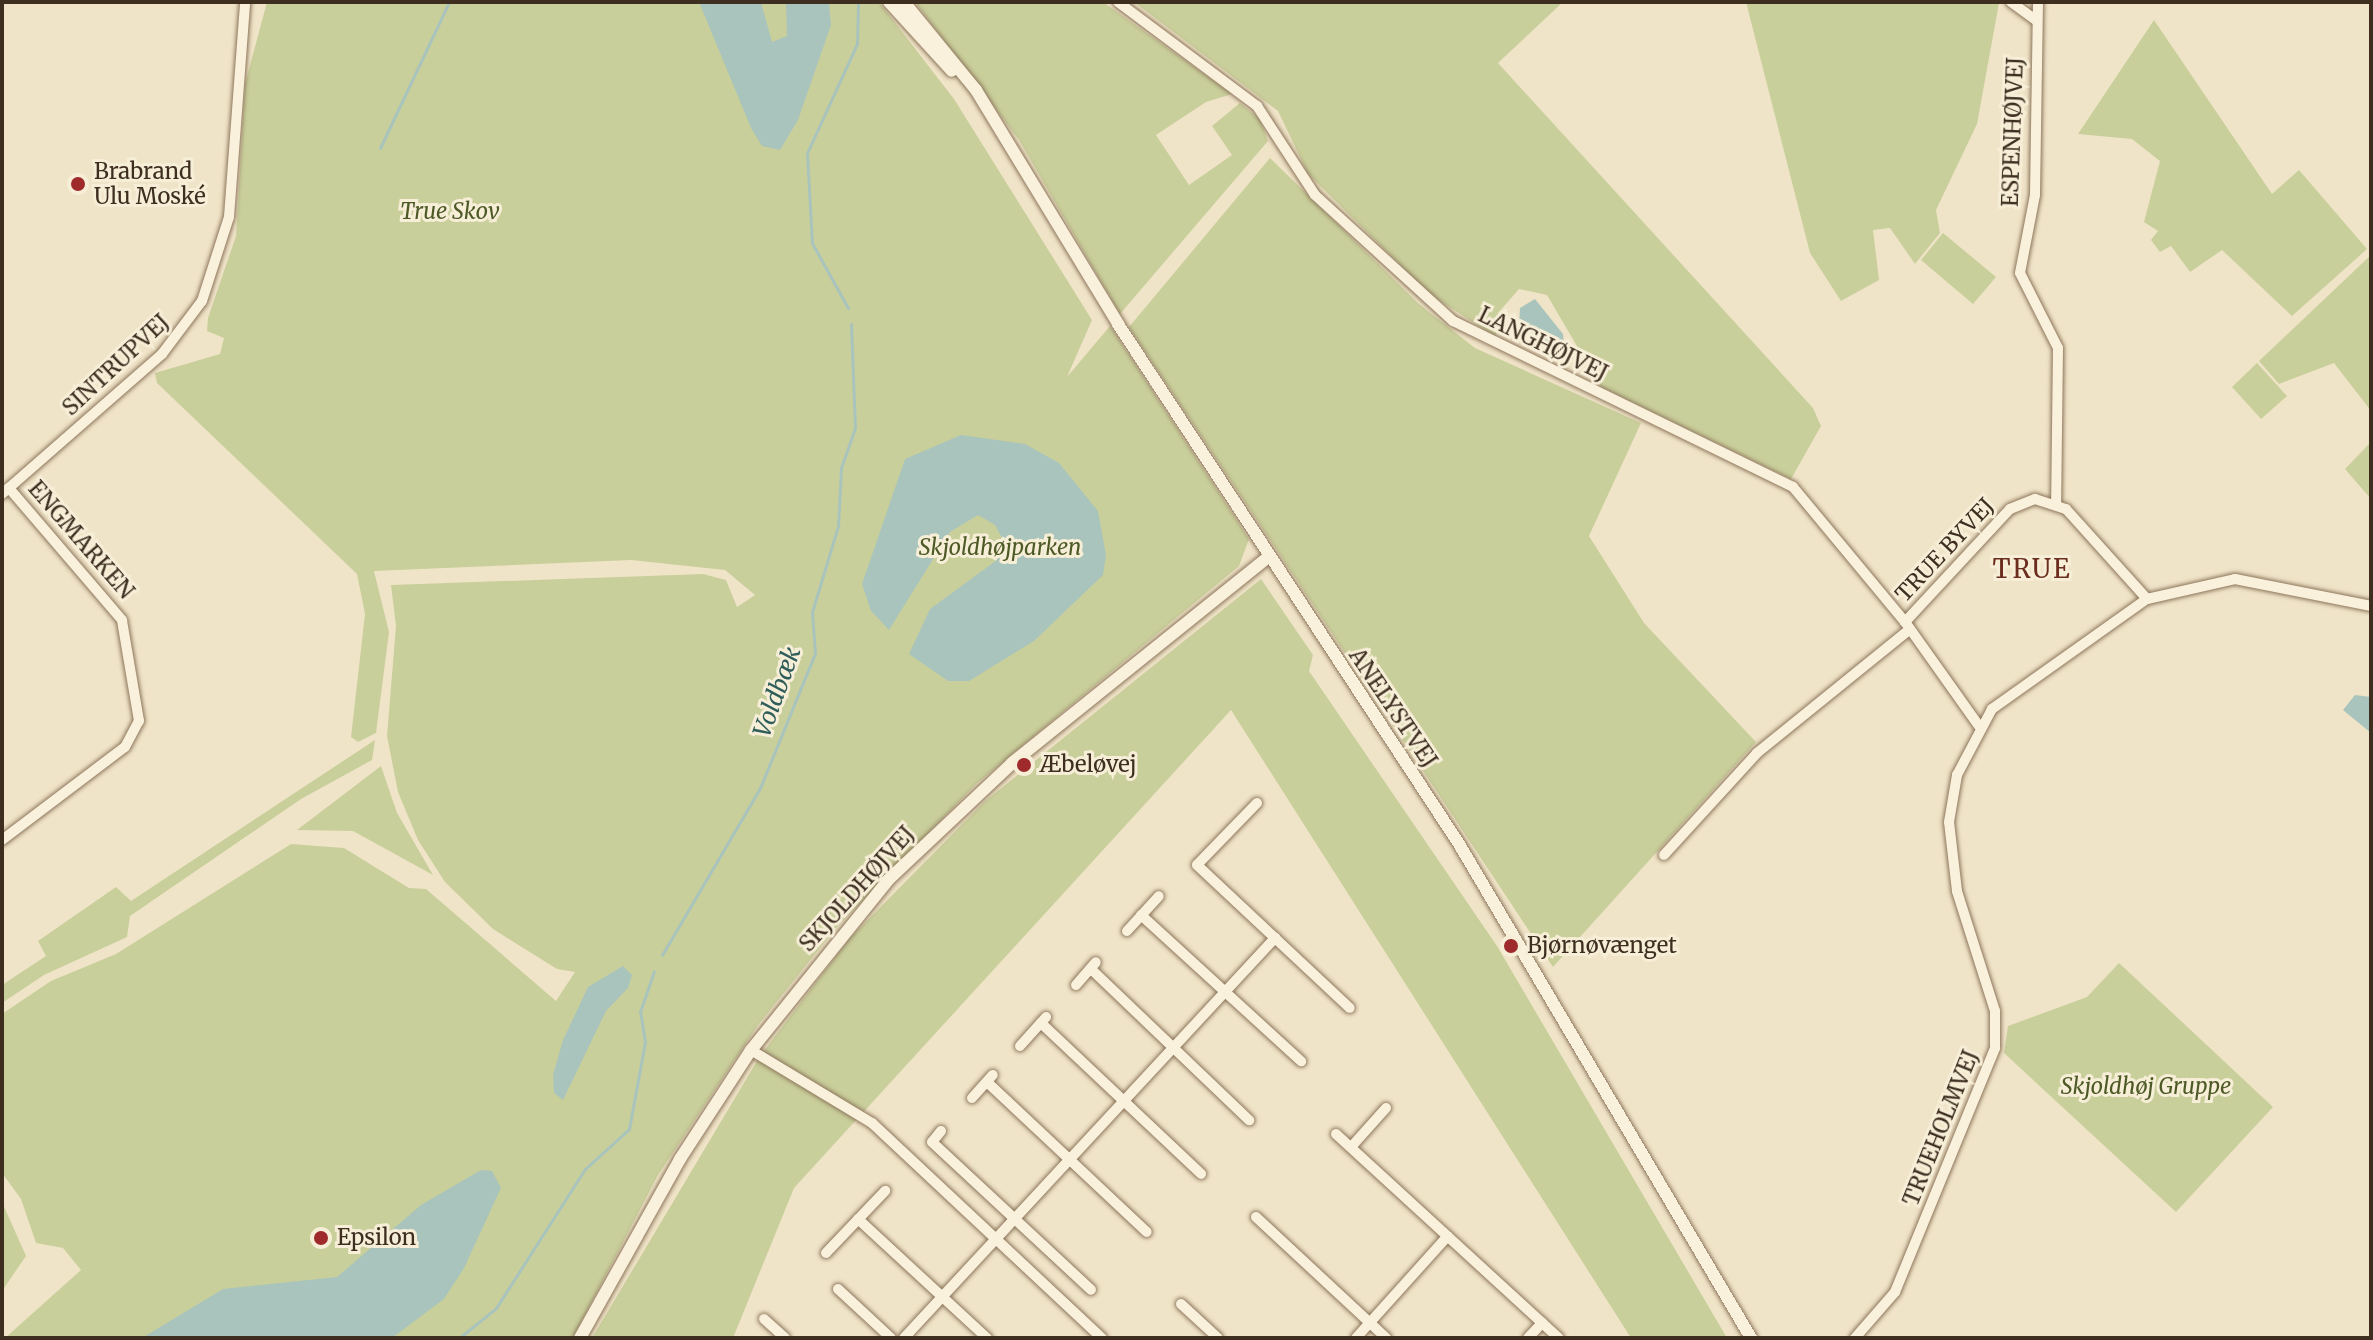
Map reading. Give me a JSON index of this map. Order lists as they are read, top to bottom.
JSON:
{
  "streets": {
    "street": [
      "ESPENHØJVEJ",
      "LANGHØJVEJ",
      "SINTRUPVEJ",
      "ENGMARKEN",
      "TRUE BYVEJ",
      "ANELYSTVEJ",
      "SKJOLDHØJVEJ",
      "TRUEHOLMVEJ"
    ]
  },
  "crossings": [
    ["ESPENHØJVEJ", "TRUE BYVEJ"],
    ["LANGHØJVEJ", "TRUE BYVEJ"],
    ["SINTRUPVEJ", "ENGMARKEN"],
    ["TRUE BYVEJ", "TRUEHOLMVEJ"],
    ["ANELYSTVEJ", "SKJOLDHØJVEJ"]
  ],
  "districts": ["TRUE"],
  "water": ["Voldbæk"],
  "parks": ["True Skov", "Skjoldhøjparken", "Skjoldhøj Gruppe"],
  "places": [
    "Brabrand Ulu Moské",
    "Æbeløvej",
    "Bjørnøvænget",
    "Epsilon"
  ]
}
